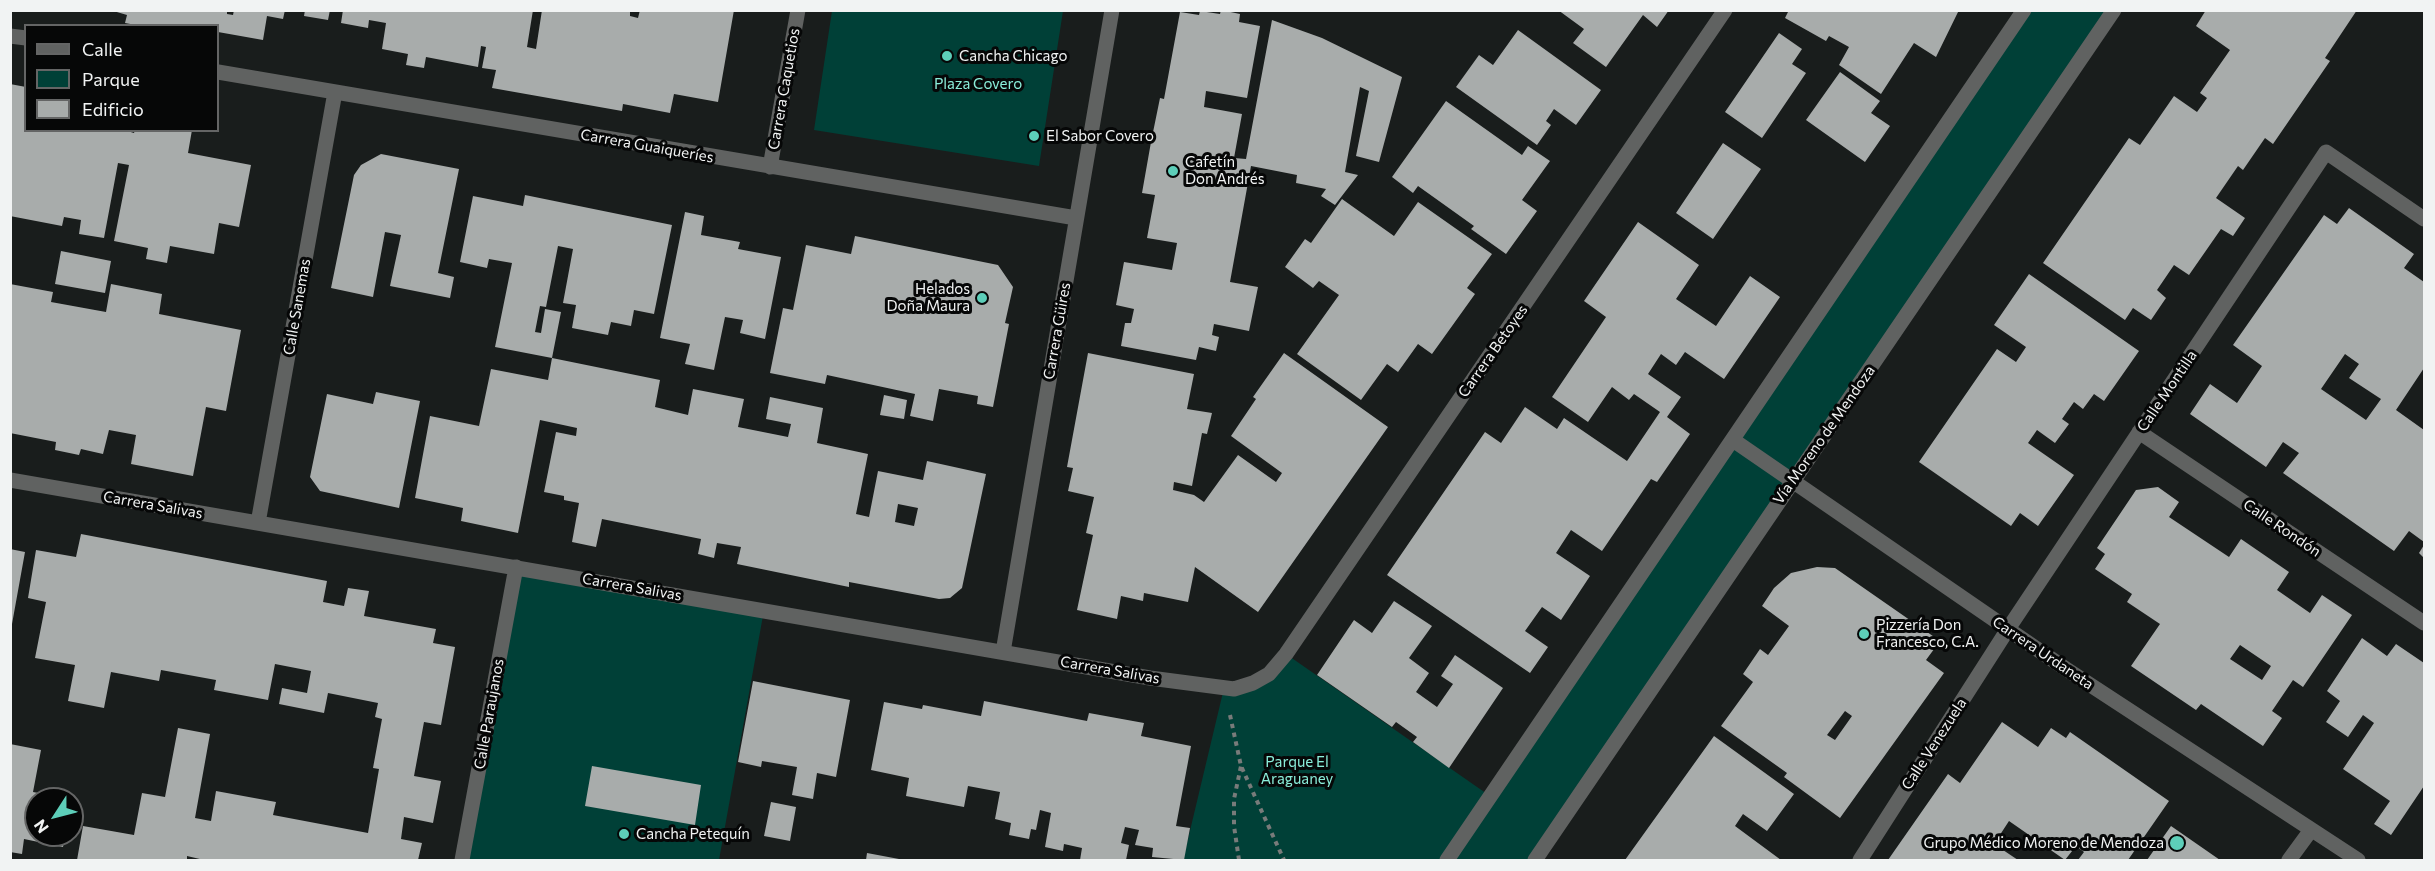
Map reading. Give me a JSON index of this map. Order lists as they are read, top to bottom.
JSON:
{
  "streets": {
    "street": [
      "Carrera Caquetios",
      "Carrera Guaiqueríes",
      "Calle Sanemas",
      "Carrera Güires",
      "Carrera Betoyes",
      "Calle Montilla",
      "Vía Moreno de Mendoza",
      "Carrera Salivas",
      "Calle Rondón",
      "Carrera Urdaneta",
      "Calle Paraujanos",
      "Calle Venezuela"
    ]
  },
  "crossings": [
    ["Carrera Caquetios", "Carrera Guaiqueríes"],
    ["Carrera Guaiqueríes", "Calle Sanemas"],
    ["Carrera Guaiqueríes", "Carrera Güires"],
    ["Calle Sanemas", "Carrera Salivas"],
    ["Carrera Güires", "Carrera Salivas"],
    ["Carrera Betoyes", "Carrera Salivas"],
    ["Calle Montilla", "Calle Rondón"],
    ["Calle Montilla", "Carrera Urdaneta"],
    ["Calle Montilla", "Calle Venezuela"],
    ["Vía Moreno de Mendoza", "Carrera Urdaneta"],
    ["Carrera Salivas", "Calle Paraujanos"],
    ["Carrera Urdaneta", "Calle Venezuela"]
  ],
  "parks": ["Plaza Covero", "Parque El Araguaney"],
  "places": [
    "Cancha Chicago",
    "El Sabor Covero",
    "Cafetín Don Andrés",
    "Helados Doña Maura",
    "Pizzería Don Francesco, C.A.",
    "Cancha Petequín",
    "Grupo Médico Moreno de Mendoza"
  ],
  "legend": ["Calle", "Parque", "Edificio"],
  "north": "bottom left"
}
